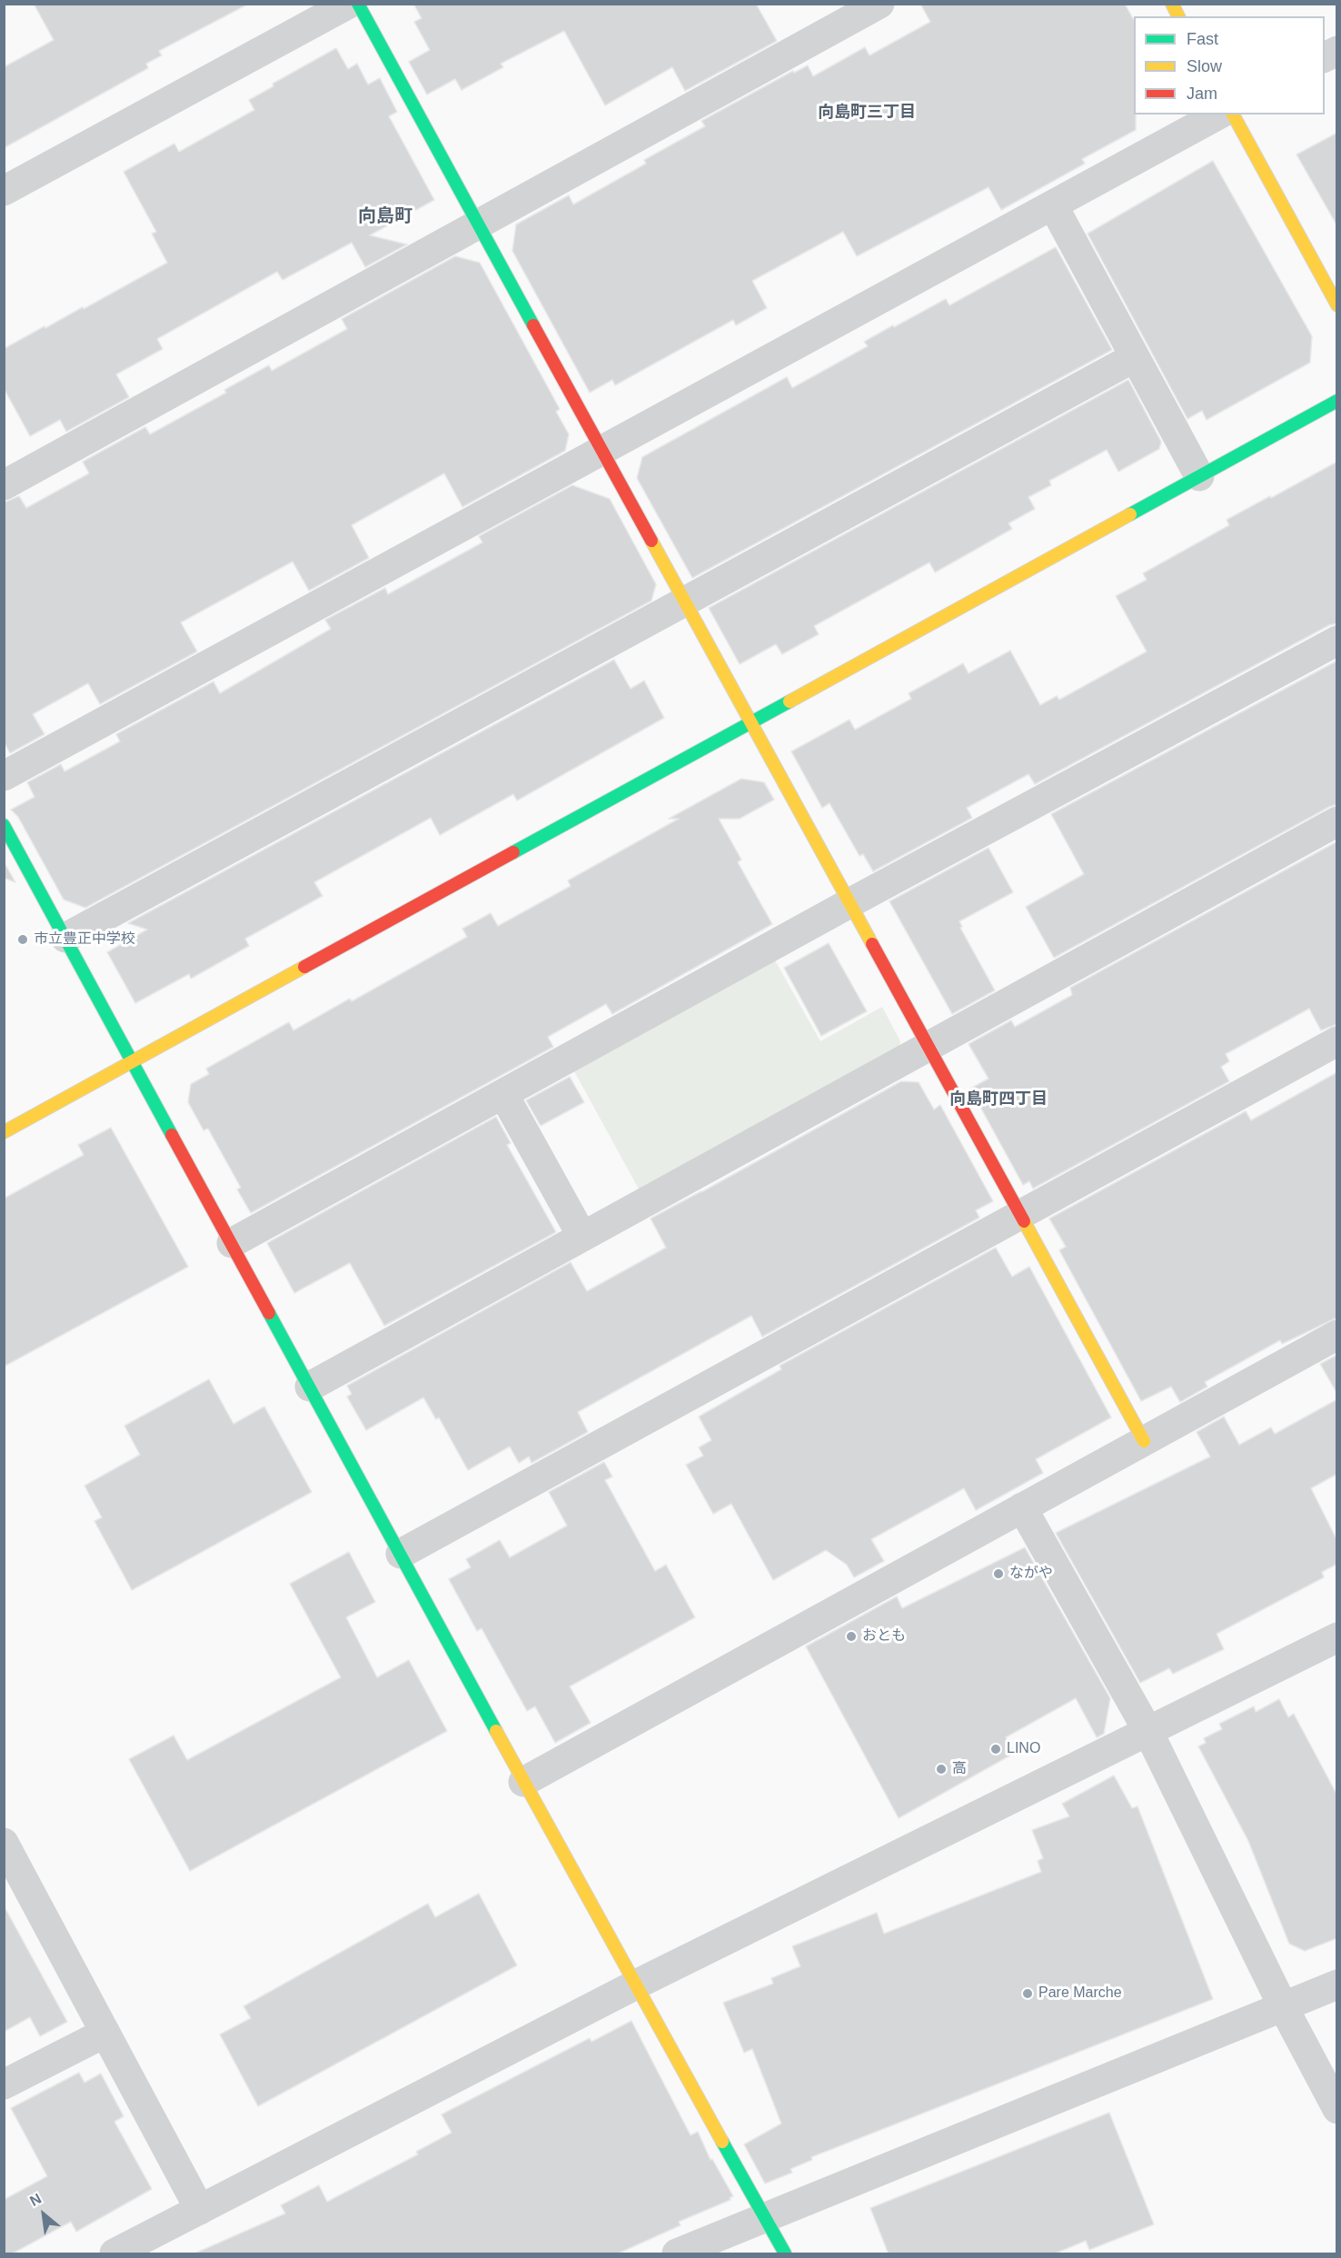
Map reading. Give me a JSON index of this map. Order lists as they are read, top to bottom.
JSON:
{
  "districts": ["向島町三丁目", "向島町", "向島町四丁目"],
  "places": [
    "市立豊正中学校",
    "ながや",
    "おとも",
    "LINO",
    "高",
    "Pare Marche"
  ],
  "legend": ["Fast", "Slow", "Jam"],
  "north": "top left"
}
